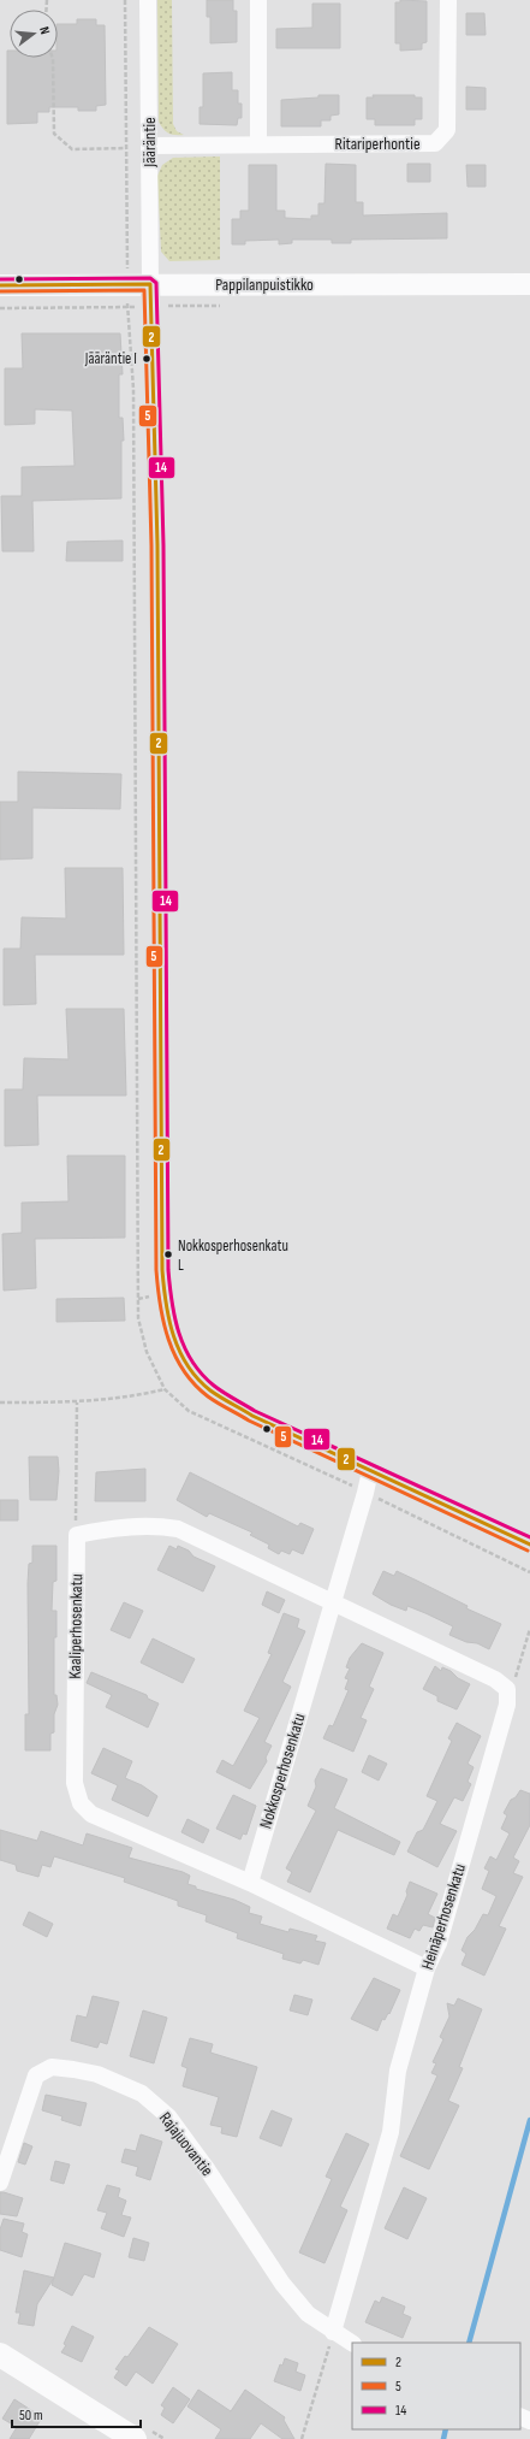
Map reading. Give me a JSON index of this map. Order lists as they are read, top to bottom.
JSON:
{
  "streets": {
    "street": [
      "Jääräntie",
      "Ritariperhontie",
      "Pappilanpuistikko",
      "Kaaliperhosenkatu",
      "Nokkosperhosenkatu",
      "Heinäperhosenkatu",
      "Rajajuovantie"
    ]
  },
  "crossings": [
    ["Jääräntie", "Ritariperhontie"],
    ["Jääräntie", "Pappilanpuistikko"],
    ["Jääräntie", "Nokkosperhosenkatu"],
    ["Kaaliperhosenkatu", "Nokkosperhosenkatu"],
    ["Heinäperhosenkatu", "Rajajuovantie"]
  ],
  "places": ["Jääräntie I", "Nokkosperhosenkatu L"],
  "lines": ["transit line 14", "transit line 2", "transit line 5"],
  "legend": ["2", "5", "14"],
  "scale_bar": "50 m",
  "north": "right"
}
